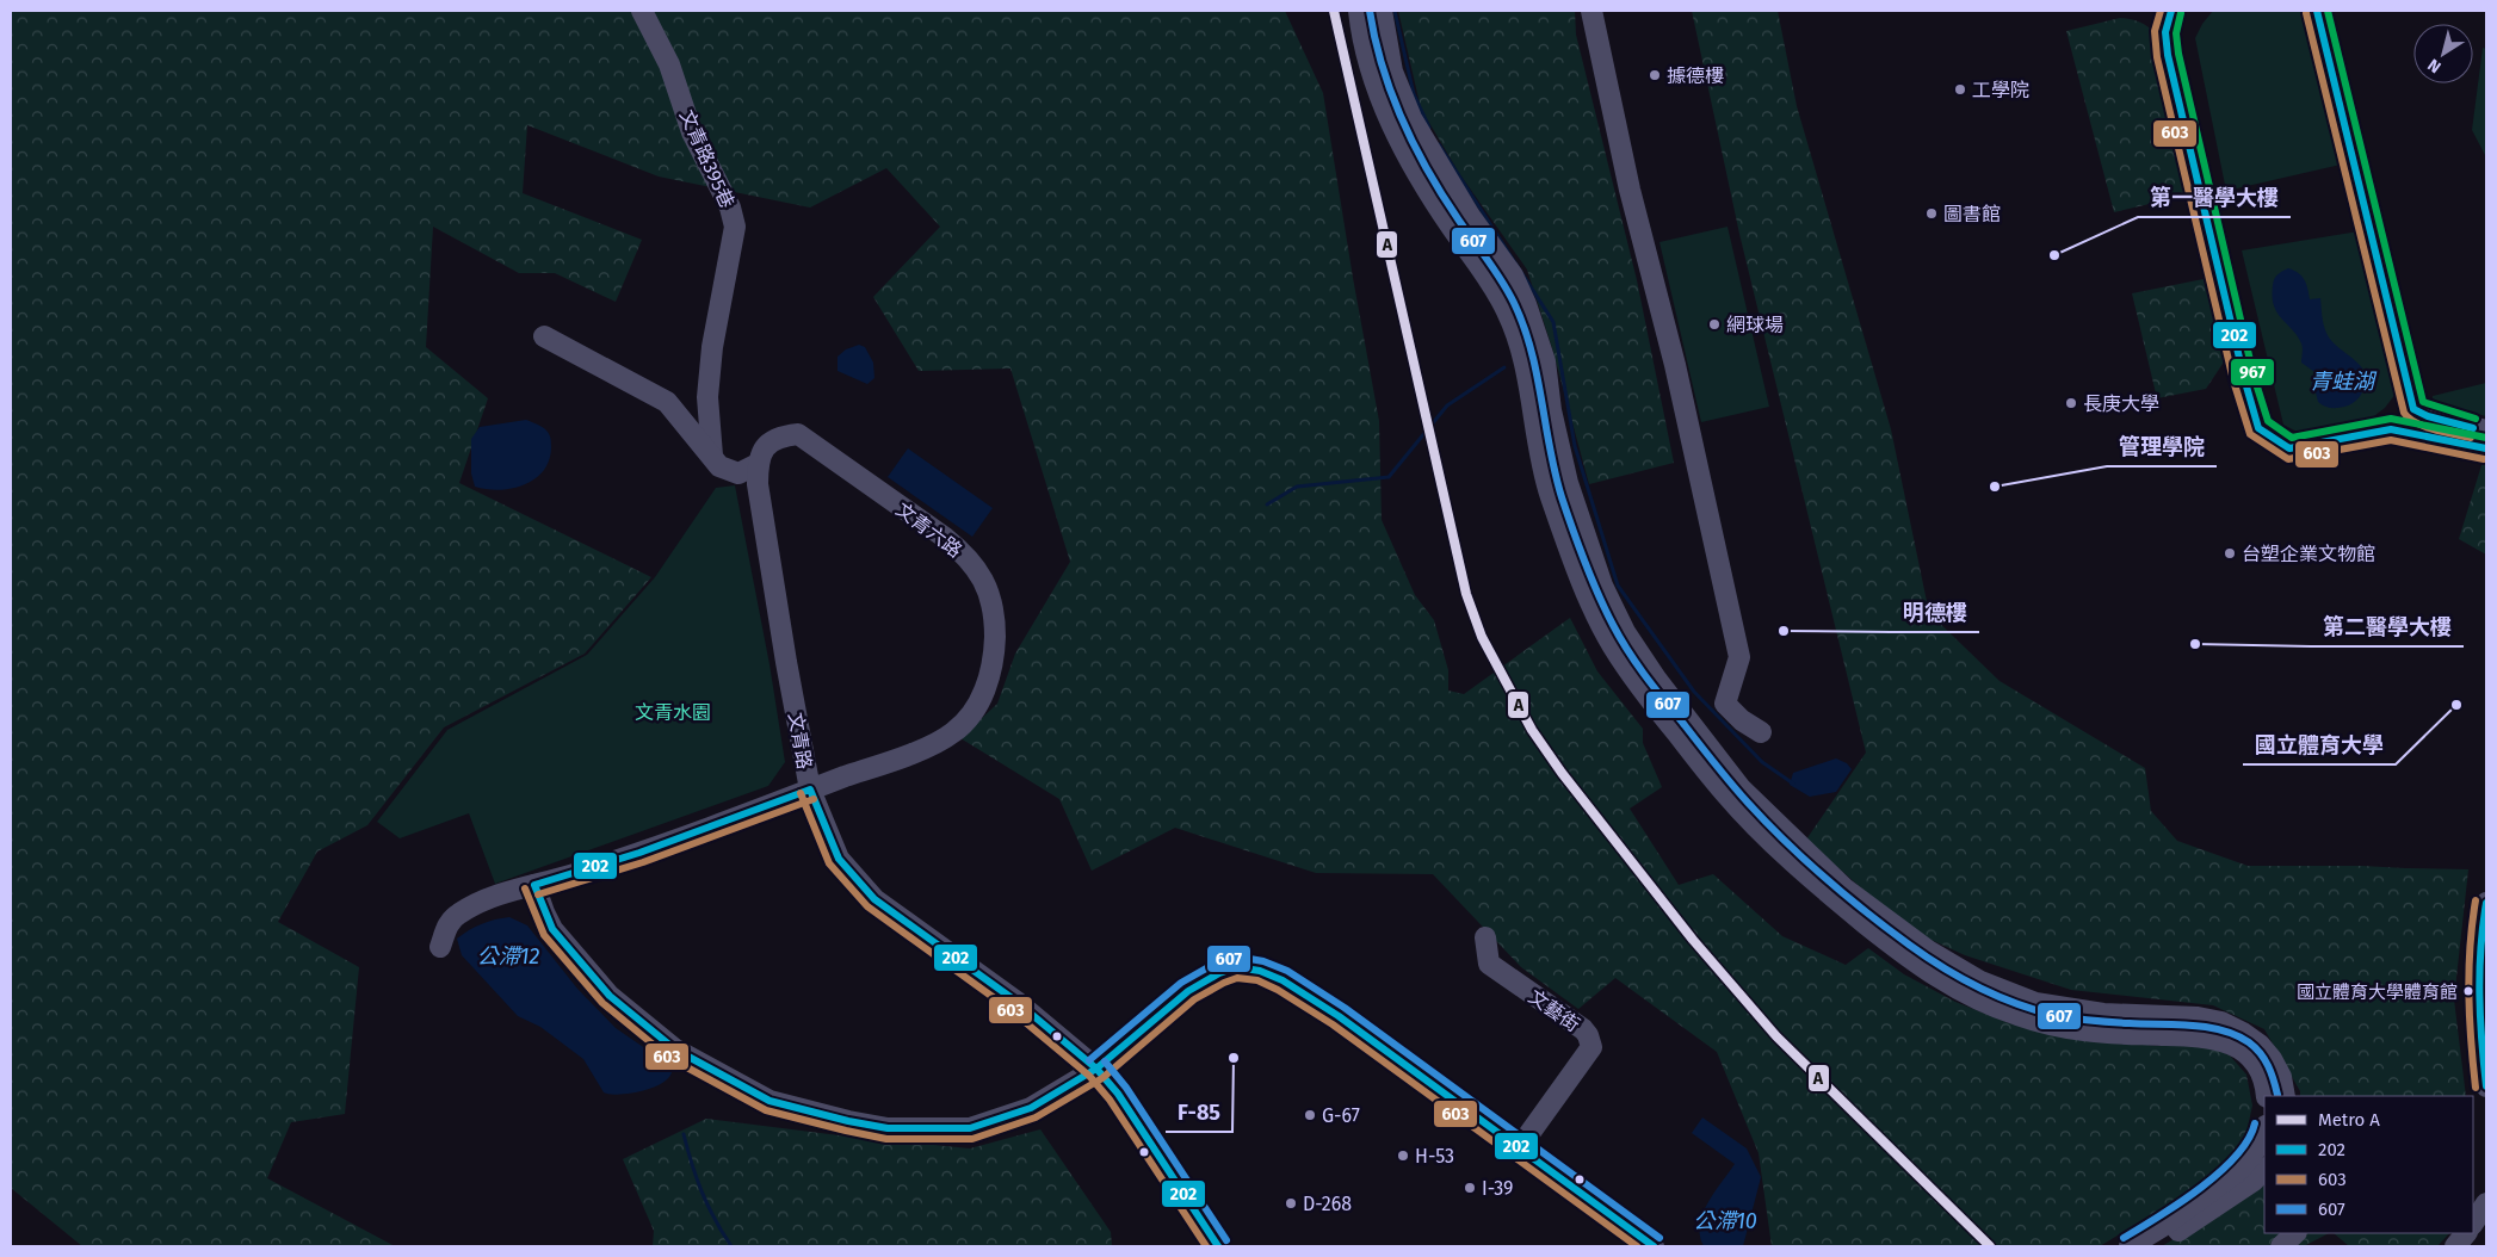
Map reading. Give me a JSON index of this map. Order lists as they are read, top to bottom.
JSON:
{
  "streets": {
    "street": [
      "文青路395巷",
      "文青六路",
      "文青路",
      "文藝街"
    ]
  },
  "crossings": [
    ["文青六路", "文青路"]
  ],
  "water": ["青蛙湖", "公滯12", "公滯10"],
  "parks": ["文青水園"],
  "places": [
    "據德樓",
    "工學院",
    "圖書館",
    "第一醫學大樓",
    "網球場",
    "長庚大學",
    "管理學院",
    "台塑企業文物館",
    "明德樓",
    "第二醫學大樓",
    "國立體育大學",
    "國立體育大學體育館",
    "F-85",
    "G-67",
    "H-53",
    "I-39",
    "D-268"
  ],
  "lines": [
    "metro line A",
    "transit line 202",
    "transit line 603",
    "transit line 607",
    "transit line 967"
  ],
  "legend": [
    "Metro A",
    "202",
    "603",
    "607"
  ],
  "north": "bottom left"
}
